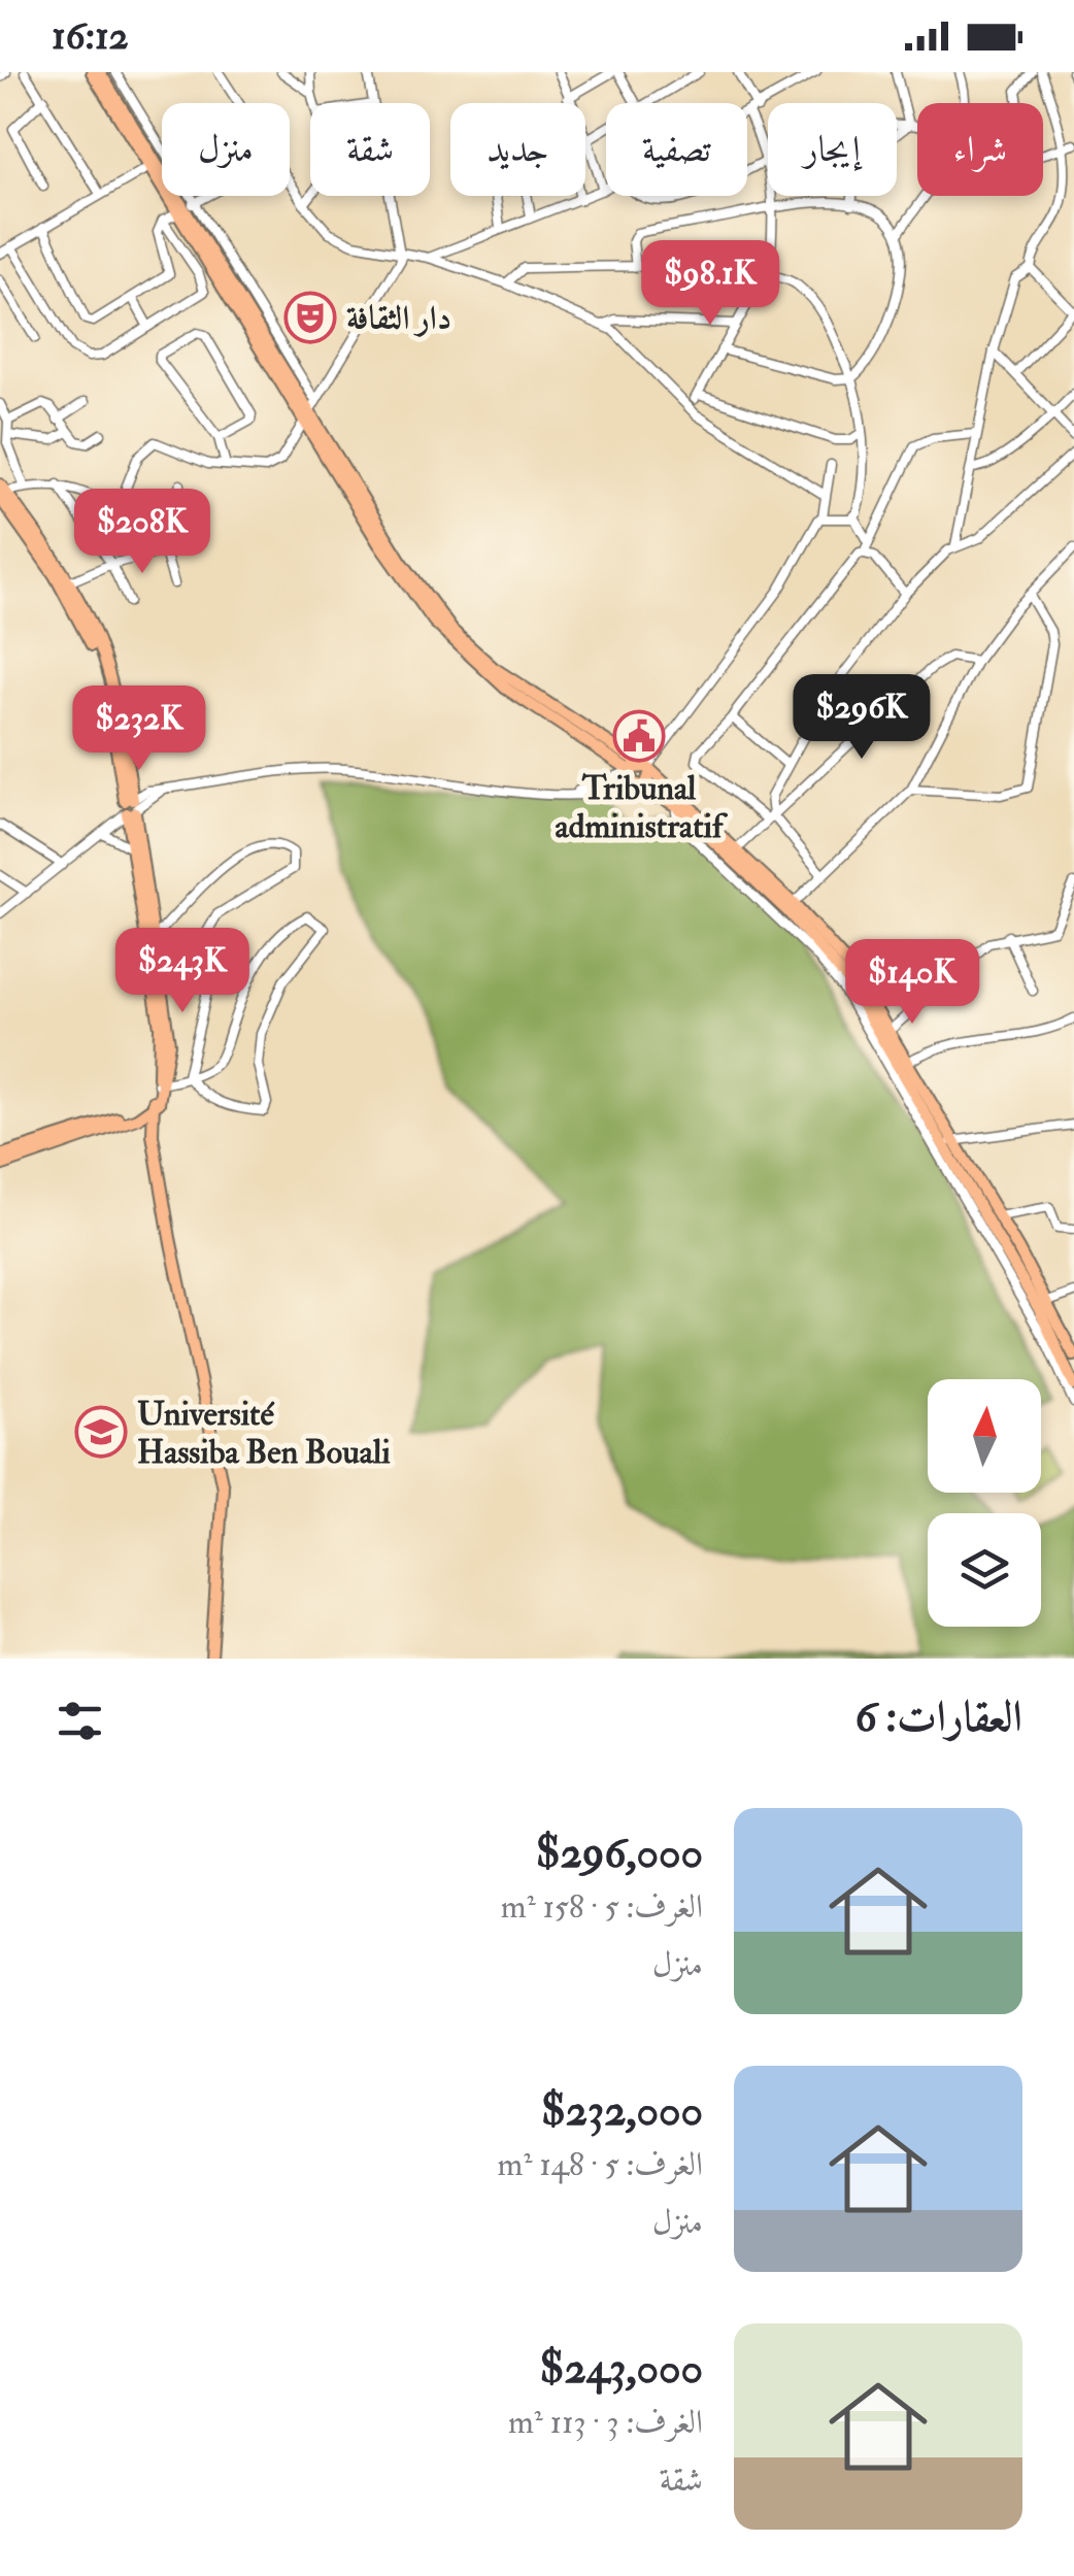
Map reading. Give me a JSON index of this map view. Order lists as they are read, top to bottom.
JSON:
{
  "places": {
    "theatre": ["دار الثقافة"],
    "public building": ["Tribunal administratif"],
    "school or university": ["Université Hassiba Ben Bouali"]
  },
  "north": "top",
  "page": {
    "status": "16:12",
    "chip": [
      "شراء",
      "إيجار",
      "تصفية",
      "جديد",
      "شقة",
      "منزل"
    ],
    "price": [
      "$98.1K",
      "$208K",
      "$296K",
      "$232K",
      "$243K",
      "$140K"
    ],
    "heading": "العقارات: 6",
    "list": [
      {
        "name": "$296,000",
        "note": "الغرف: 5 · 158 m² · منزل"
      },
      {
        "name": "$232,000",
        "note": "الغرف: 5 · 148 m² · منزل"
      },
      {
        "name": "$243,000",
        "note": "الغرف: 3 · 113 m² · شقة"
      }
    ]
  }
}
